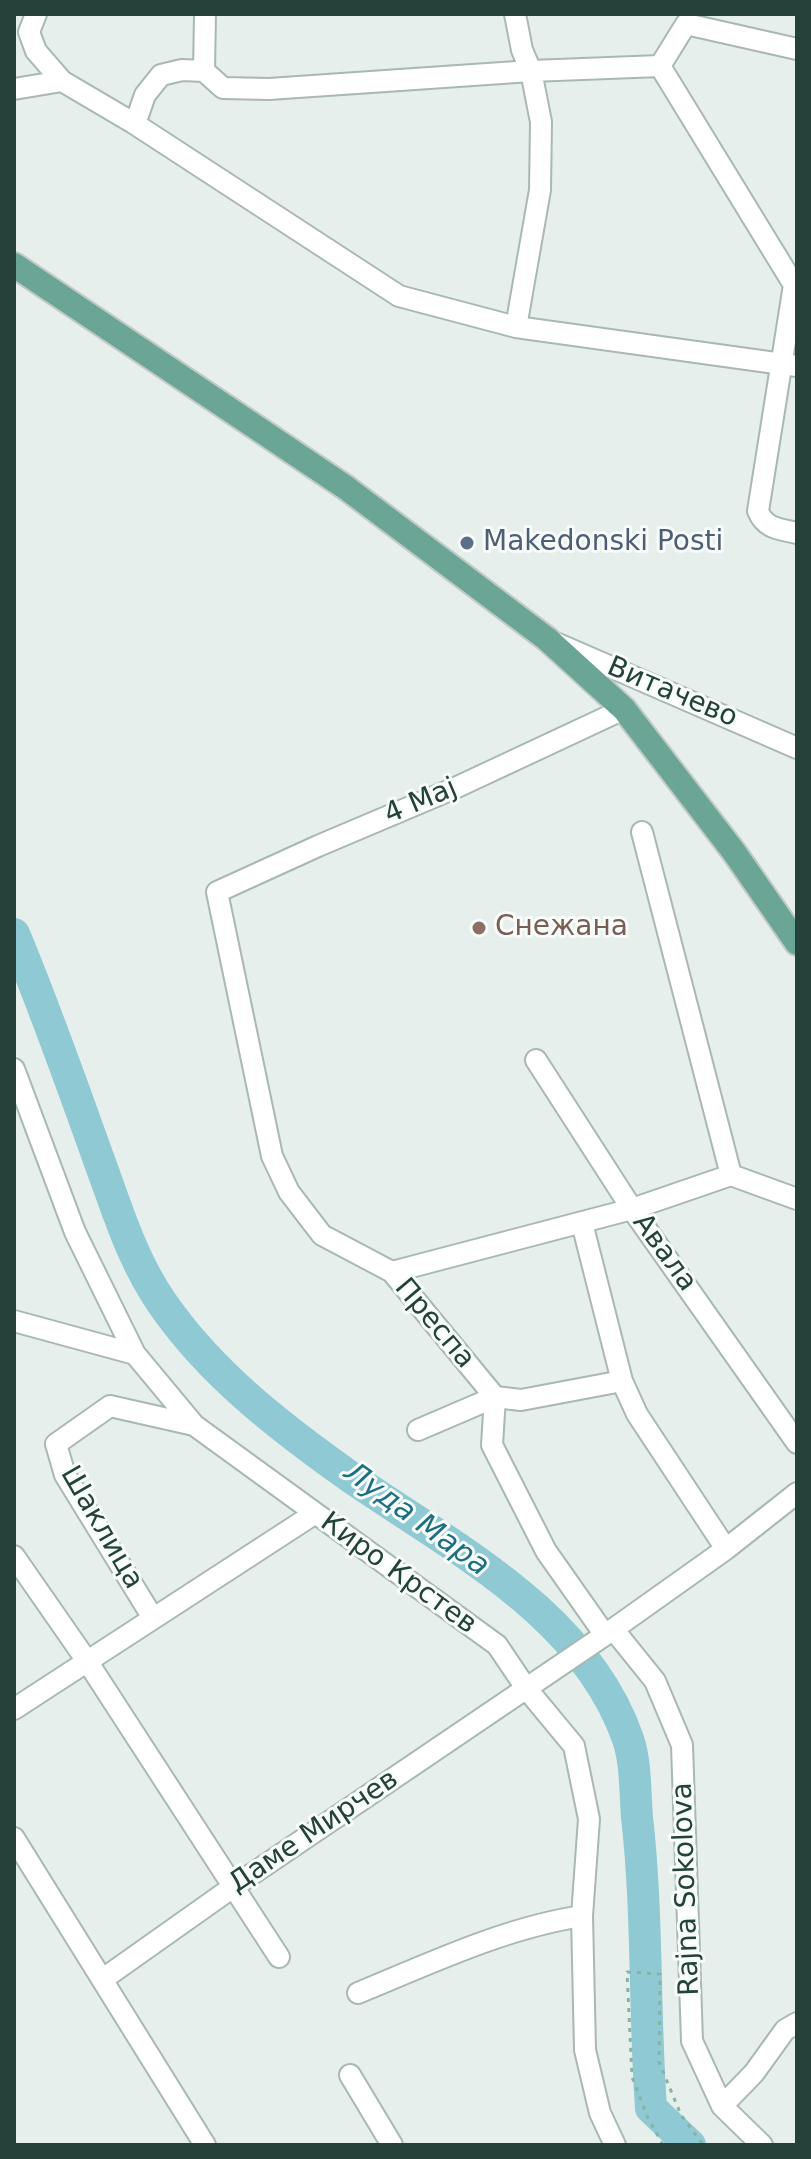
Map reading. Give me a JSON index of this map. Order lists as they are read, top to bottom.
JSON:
{
  "streets": {
    "street": [
      "Витачево",
      "4 Мај",
      "Авала",
      "Преспа",
      "Шаклица",
      "Киро Крстев",
      "Даме Мирчев",
      "Rajna Sokolova"
    ]
  },
  "crossings": [
    ["4 Мај", "Преспа"],
    ["Преспа", "Даме Мирчев"],
    ["Преспа", "Rajna Sokolova"],
    ["Шаклица", "Киро Крстев"],
    ["Киро Крстев", "Даме Мирчев"],
    ["Даме Мирчев", "Rajna Sokolova"]
  ],
  "water": ["Луда Мара"],
  "places": ["Makedonski Posti", "Снежана"]
}
